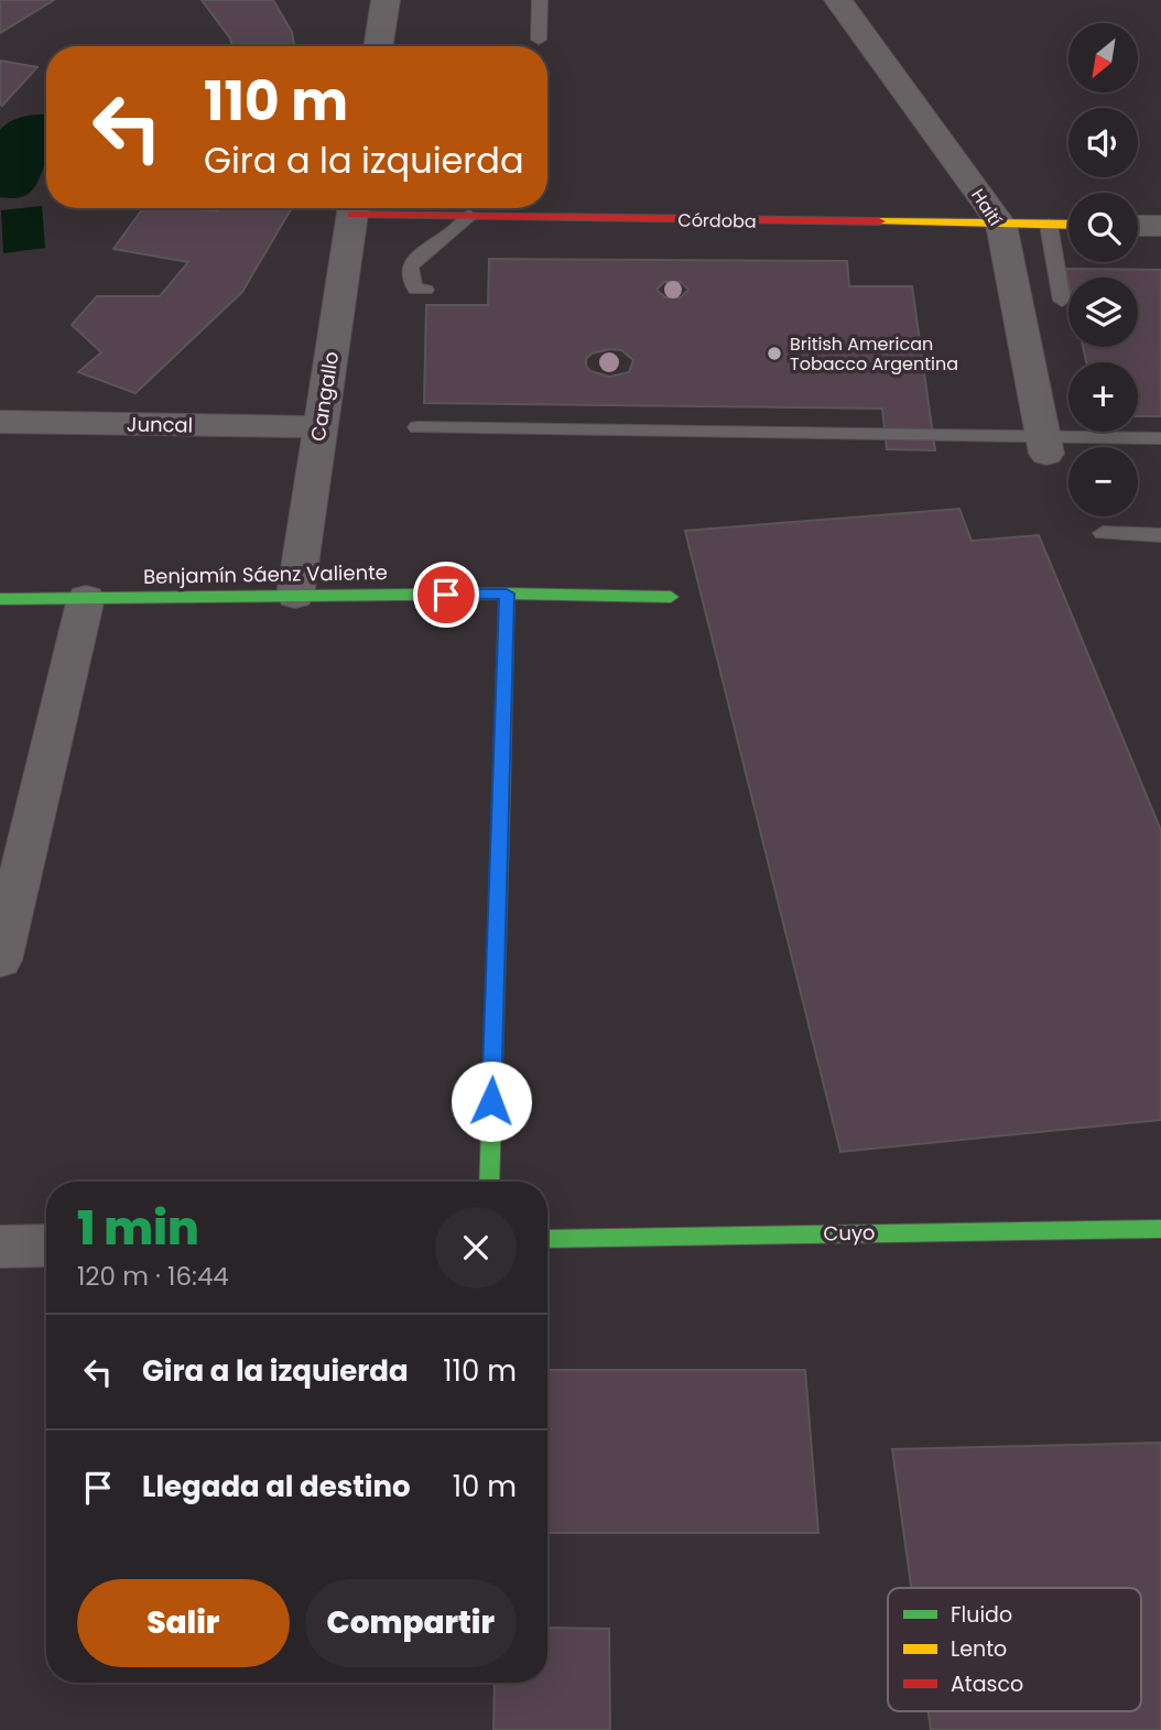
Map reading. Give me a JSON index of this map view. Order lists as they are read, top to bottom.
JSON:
{
  "streets": {
    "street": [
      "Haití",
      "Córdoba",
      "Cangallo",
      "Juncal",
      "Benjamín Sáenz Valiente",
      "Cuyo"
    ]
  },
  "crossings": [
    ["Haití", "Córdoba"],
    ["Cangallo", "Juncal"],
    ["Cangallo", "Benjamín Sáenz Valiente"]
  ],
  "places": ["British American Tobacco Argentina"],
  "legend": ["Fluido", "Lento", "Atasco"],
  "north": "bottom left",
  "page": {
    "map_buttons": ["+", "−"],
    "turn": ["110 m", "Gira a la izquierda"],
    "heading": ["1 min", "120 m · 16:44"],
    "list": [
      {
        "name": "Gira a la izquierda",
        "value": "110 m"
      },
      {
        "name": "Llegada al destino",
        "value": "10 m"
      }
    ],
    "buttons": ["Salir", "Compartir"]
  }
}
